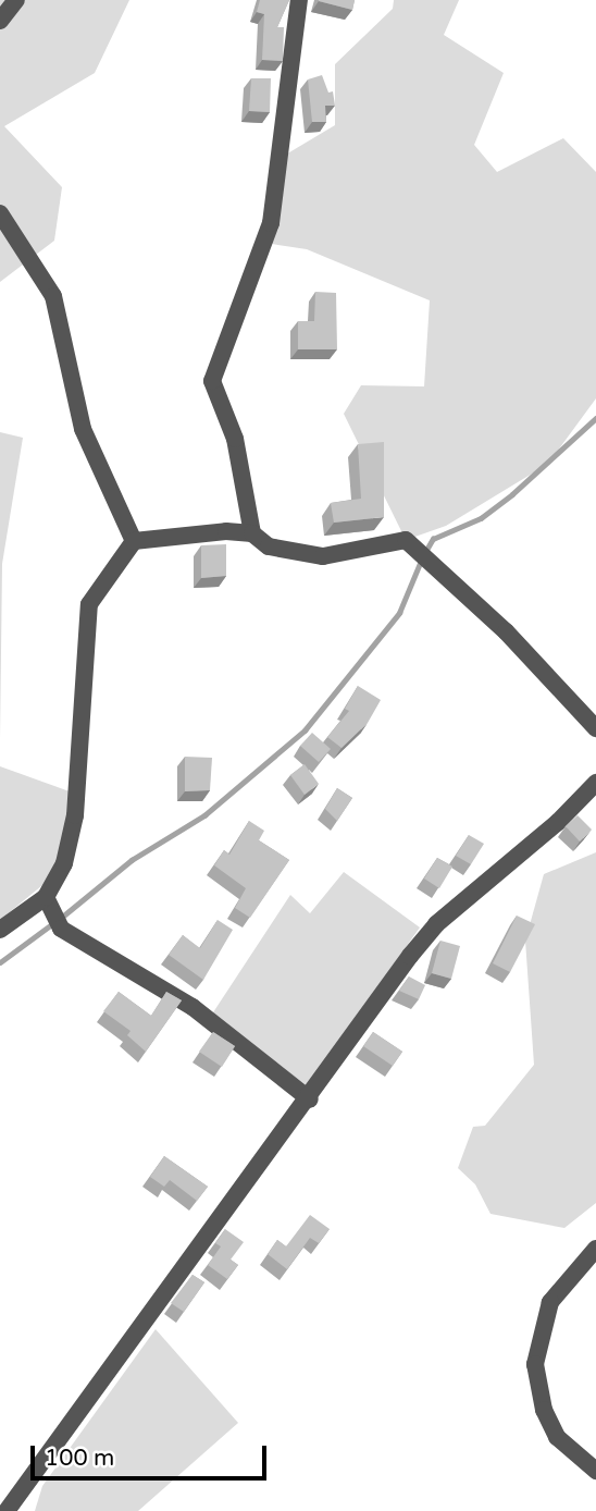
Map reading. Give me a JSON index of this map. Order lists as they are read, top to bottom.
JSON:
{
  "scale_bar": "100 m"
}
